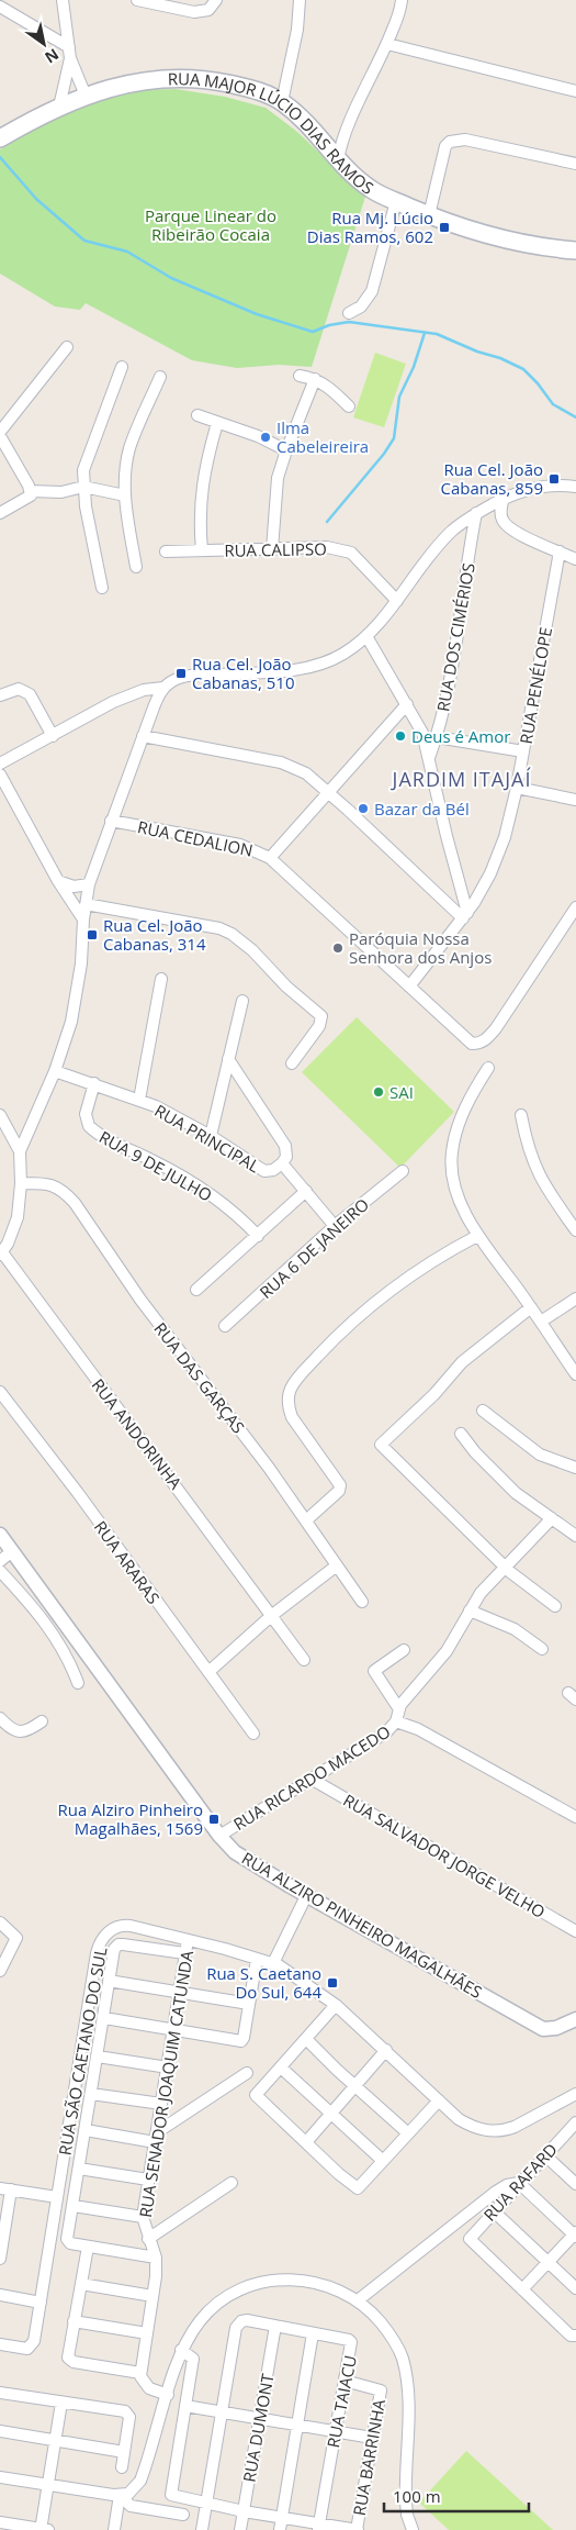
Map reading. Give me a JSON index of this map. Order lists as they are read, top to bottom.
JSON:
{
  "streets": {
    "main road": ["RUA MAJOR LÚCIO DIAS RAMOS"],
    "street": [
      "RUA CALIPSO",
      "RUA DOS CIMÉRIOS",
      "RUA PENÉLOPE",
      "RUA CEDALION",
      "RUA PRINCIPAL",
      "RUA 9 DE JULHO",
      "RUA 6 DE JANEIRO",
      "RUA DAS GARÇAS",
      "RUA ANDORINHA",
      "RUA ARARAS",
      "RUA RICARDO MACEDO",
      "RUA SALVADOR JORGE VELHO",
      "RUA ALZIRO PINHEIRO MAGALHÃES",
      "RUA SÃO CAETANO DO SUL",
      "RUA SENADOR JOAQUIM CATUNDA",
      "RUA RAFARD",
      "RUA TAIACU",
      "RUA DUMONT",
      "RUA BARRINHA"
    ]
  },
  "crossings": [
    ["RUA PENÉLOPE", "RUA CEDALION"],
    ["RUA PRINCIPAL", "RUA 9 DE JULHO"],
    ["RUA PRINCIPAL", "RUA 6 DE JANEIRO"],
    ["RUA RICARDO MACEDO", "RUA SALVADOR JORGE VELHO"],
    ["RUA RICARDO MACEDO", "RUA ALZIRO PINHEIRO MAGALHÃES"],
    ["RUA SÃO CAETANO DO SUL", "RUA SENADOR JOAQUIM CATUNDA"],
    ["RUA TAIACU", "RUA DUMONT"],
    ["RUA TAIACU", "RUA BARRINHA"]
  ],
  "districts": ["JARDIM ITAJAÍ"],
  "parks": ["Parque Linear do Ribeirão Cocaia"],
  "places": {
    "transit": [
      "Rua Mj. Lúcio Dias Ramos, 602",
      "Rua Cel. João Cabanas, 859",
      "Rua Cel. João Cabanas, 510",
      "Rua Cel. João Cabanas, 314",
      "Rua Alziro Pinheiro Magalhães, 1569",
      "Rua S. Caetano Do Sul, 644"
    ],
    "other": [
      "Ilma Cabeleireira",
      "Deus é Amor",
      "Bazar da Bél",
      "Paróquia Nossa Senhora dos Anjos",
      "SAI"
    ]
  },
  "scale_bar": "100 m",
  "north": "bottom right"
}
